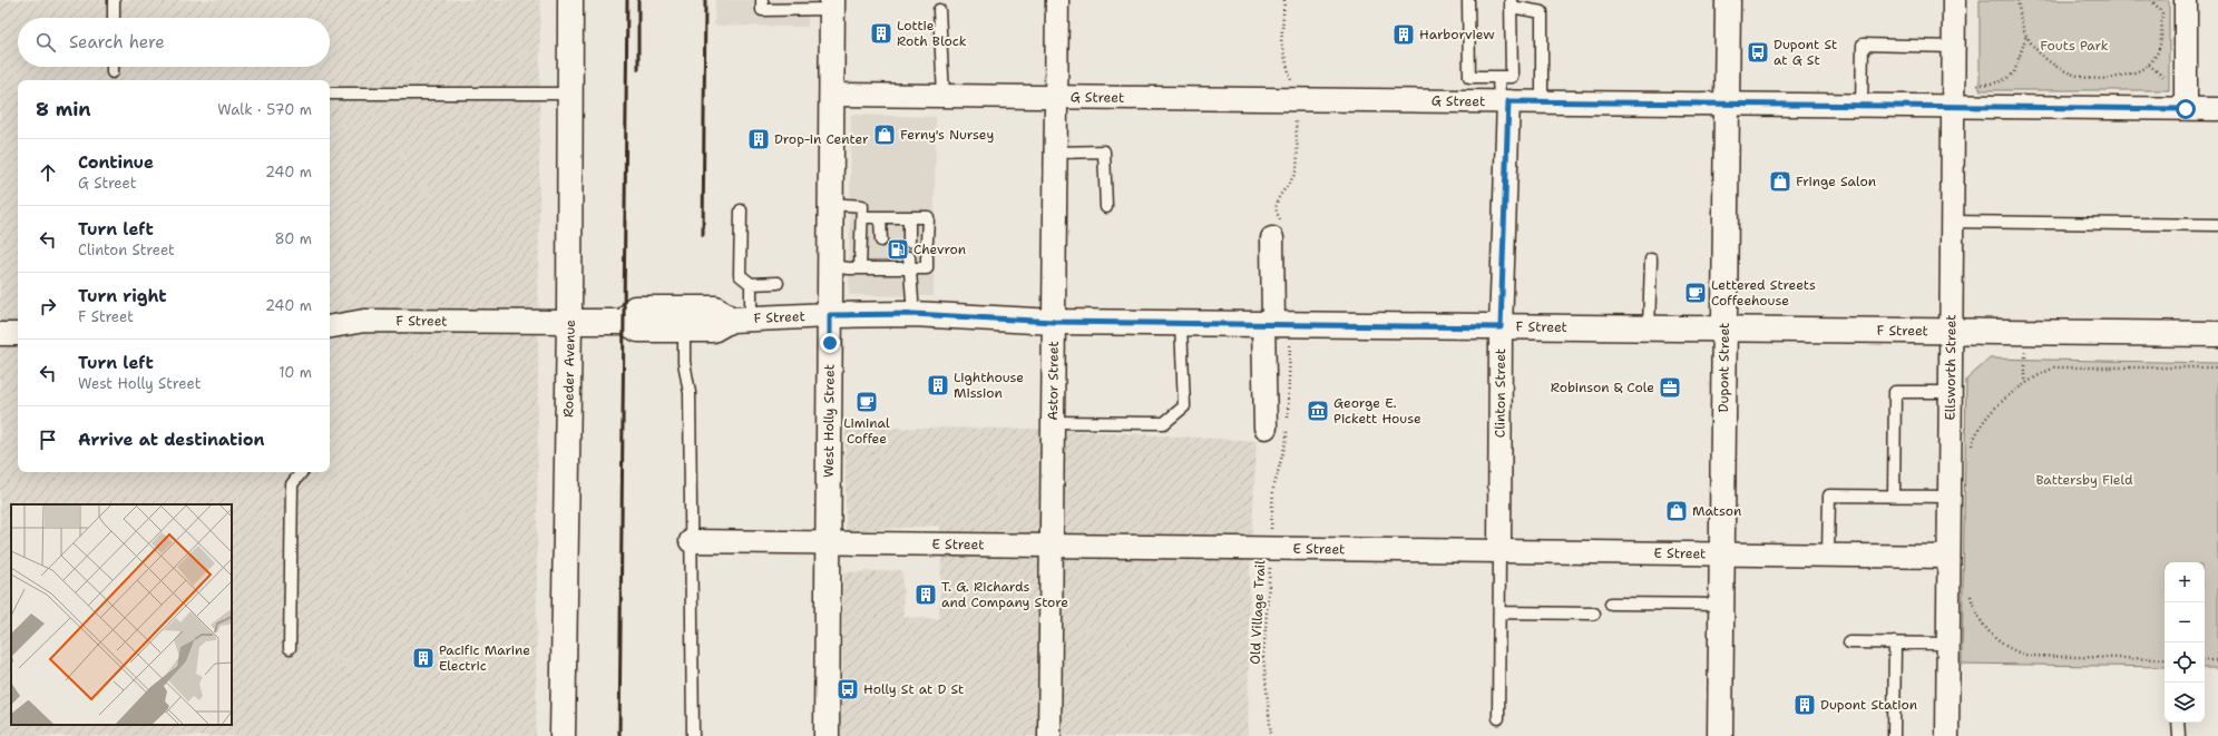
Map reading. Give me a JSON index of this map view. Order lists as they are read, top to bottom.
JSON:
{
  "streets": {
    "street": [
      "G Street",
      "F Street",
      "Dupont Street",
      "Ellsworth Street",
      "Roeder Avenue",
      "Astor Street",
      "Clinton Street",
      "West Holly Street",
      "E Street"
    ],
    "path": ["Old Village Trail"]
  },
  "crossings": [
    ["G Street", "Dupont Street"],
    ["G Street", "Ellsworth Street"],
    ["G Street", "Astor Street"],
    ["G Street", "Clinton Street"],
    ["G Street", "West Holly Street"],
    ["F Street", "Dupont Street"],
    ["F Street", "Ellsworth Street"],
    ["F Street", "Roeder Avenue"],
    ["F Street", "Astor Street"],
    ["F Street", "Clinton Street"],
    ["F Street", "West Holly Street"],
    ["Dupont Street", "E Street"],
    ["Ellsworth Street", "E Street"],
    ["Astor Street", "E Street"],
    ["Clinton Street", "E Street"],
    ["West Holly Street", "E Street"],
    ["E Street", "Old Village Trail"]
  ],
  "parks": ["Fouts Park", "Battersby Field"],
  "places": {
    "building": [
      "Lottie Roth Block",
      "Harborview",
      "Drop-in Center",
      "Lighthouse Mission",
      "T. G. Richards and Company Store",
      "Pacific Marine Electric",
      "Dupont Station"
    ],
    "bus stop": ["Dupont St at G St", "Holly St at D St"],
    "shop": ["Ferny's Nursey", "Fringe Salon", "Matson"],
    "fuel station": ["Chevron"],
    "cafe": ["Lettered Streets Coffeehouse", "Liminal Coffee"],
    "office": ["Robinson & Cole"],
    "museum": ["George E. Pickett House"]
  },
  "page": {
    "search": "Search here",
    "heading": ["8 min", "Walk · 570 m"],
    "list": [
      ["Continue", "G Street", "240 m"],
      ["Turn left", "Clinton Street", "80 m"],
      ["Turn right", "F Street", "240 m"],
      ["Turn left", "West Holly Street", "10 m"],
      "Arrive at destination"
    ],
    "map_buttons": ["+", "−"]
  }
}
